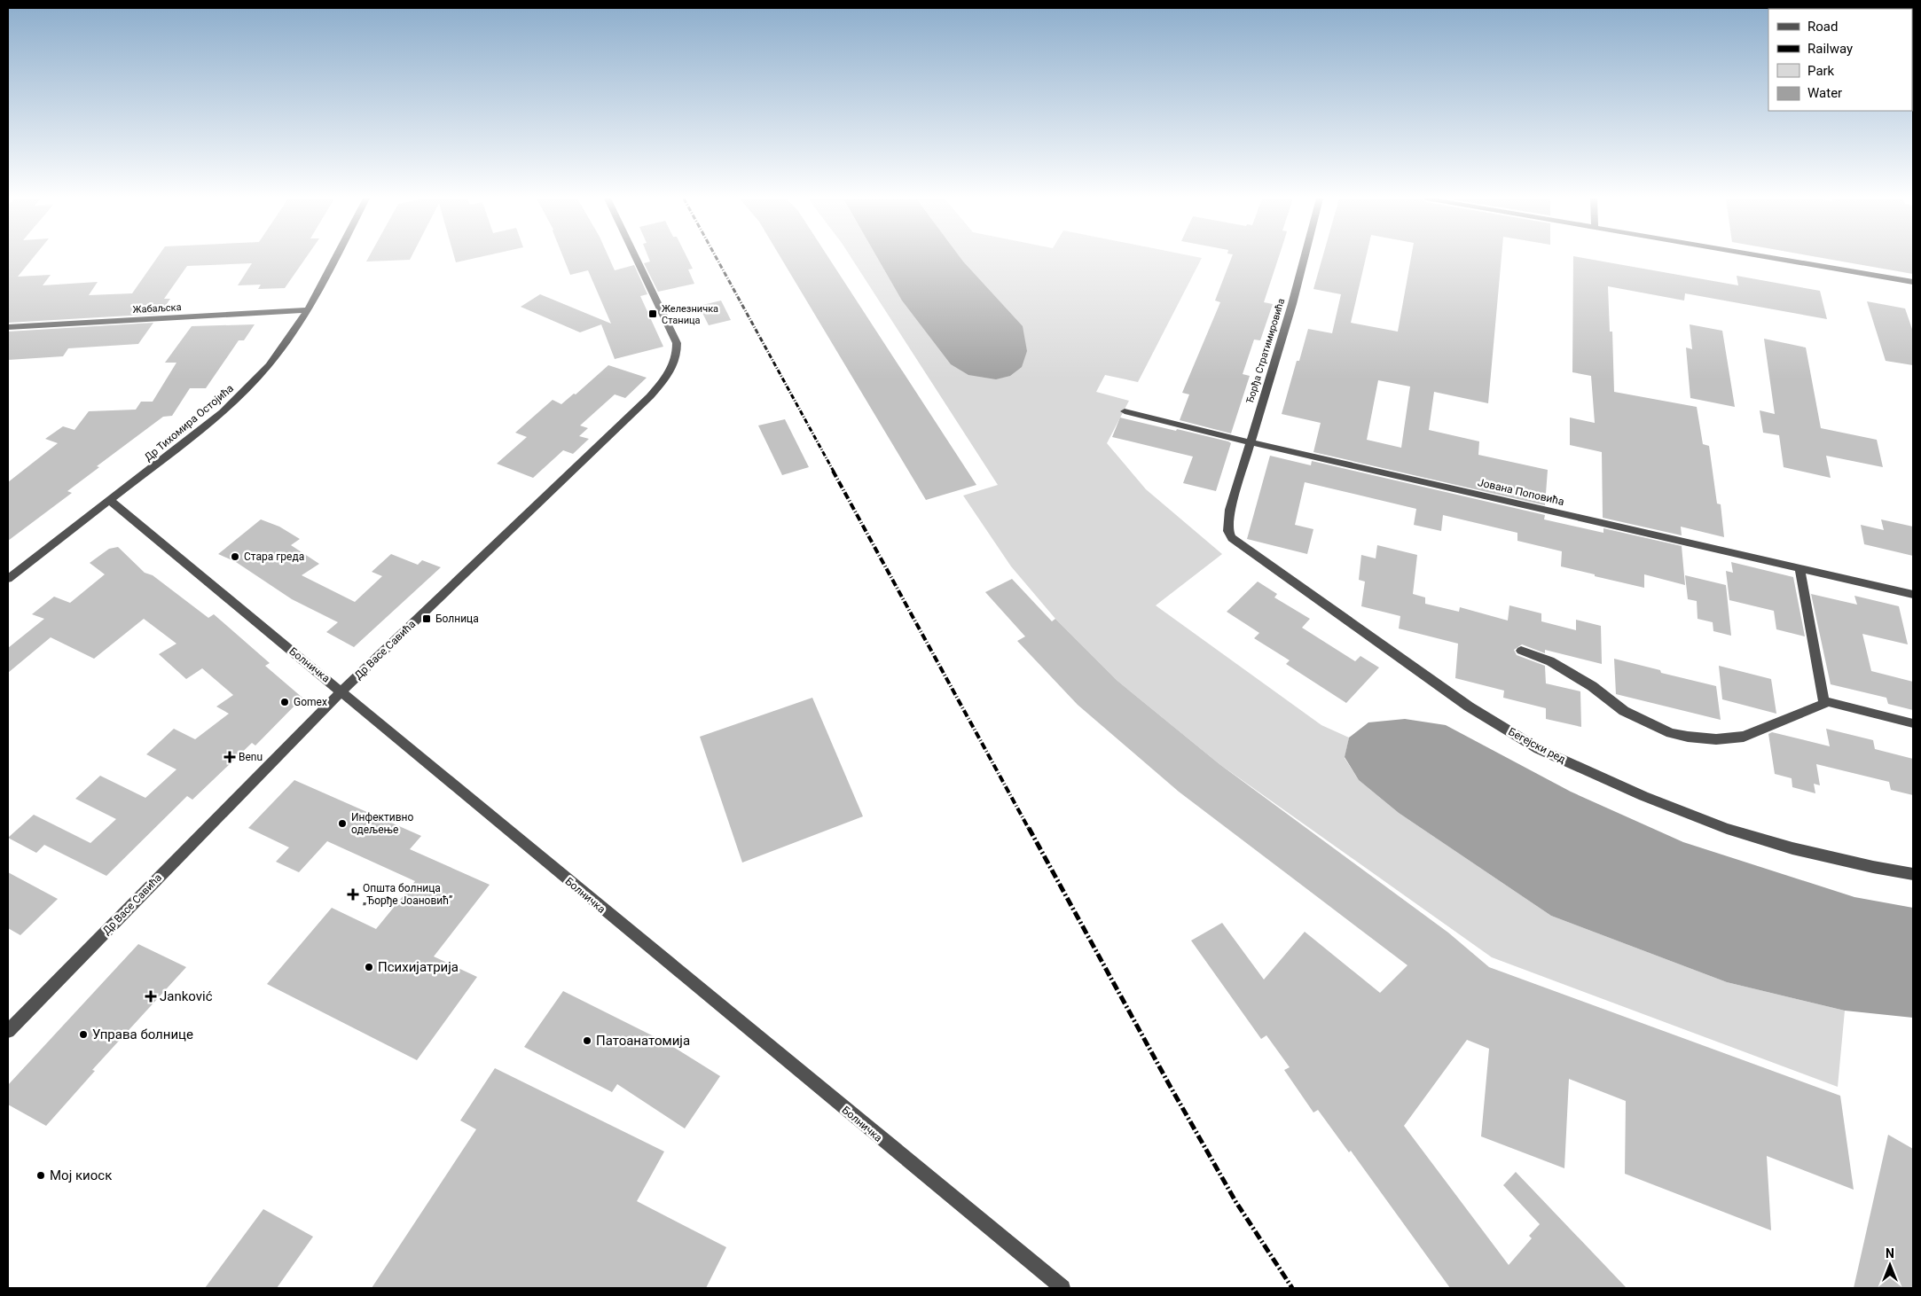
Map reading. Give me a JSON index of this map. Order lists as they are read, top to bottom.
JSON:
{
  "streets": {
    "street": [
      "Жабаљска",
      "Ђорђа Стратимировића",
      "Др Тихомира Остојића",
      "Јована Поповића",
      "Др Васе Савића",
      "Болничка",
      "Бегејски ред"
    ]
  },
  "crossings": [
    ["Жабаљска", "Др Тихомира Остојића"],
    ["Ђорђа Стратимировића", "Јована Поповића"],
    ["Ђорђа Стратимировића", "Бегејски ред"],
    ["Др Тихомира Остојића", "Болничка"],
    ["Др Васе Савића", "Болничка"]
  ],
  "places": {
    "transit": ["Железничка Станица", "Болница"],
    "other": [
      "Стара греда",
      "Gomex",
      "Инфективно одељење",
      "Психијатрија",
      "Управа болнице",
      "Патоанатомија",
      "Мој киоск"
    ],
    "health": ["Benu", "Општа болница „Ђорђе Јоановић”", "Janković"]
  },
  "legend": [
    "Road",
    "Railway",
    "Park",
    "Water"
  ],
  "north": "top"
}
